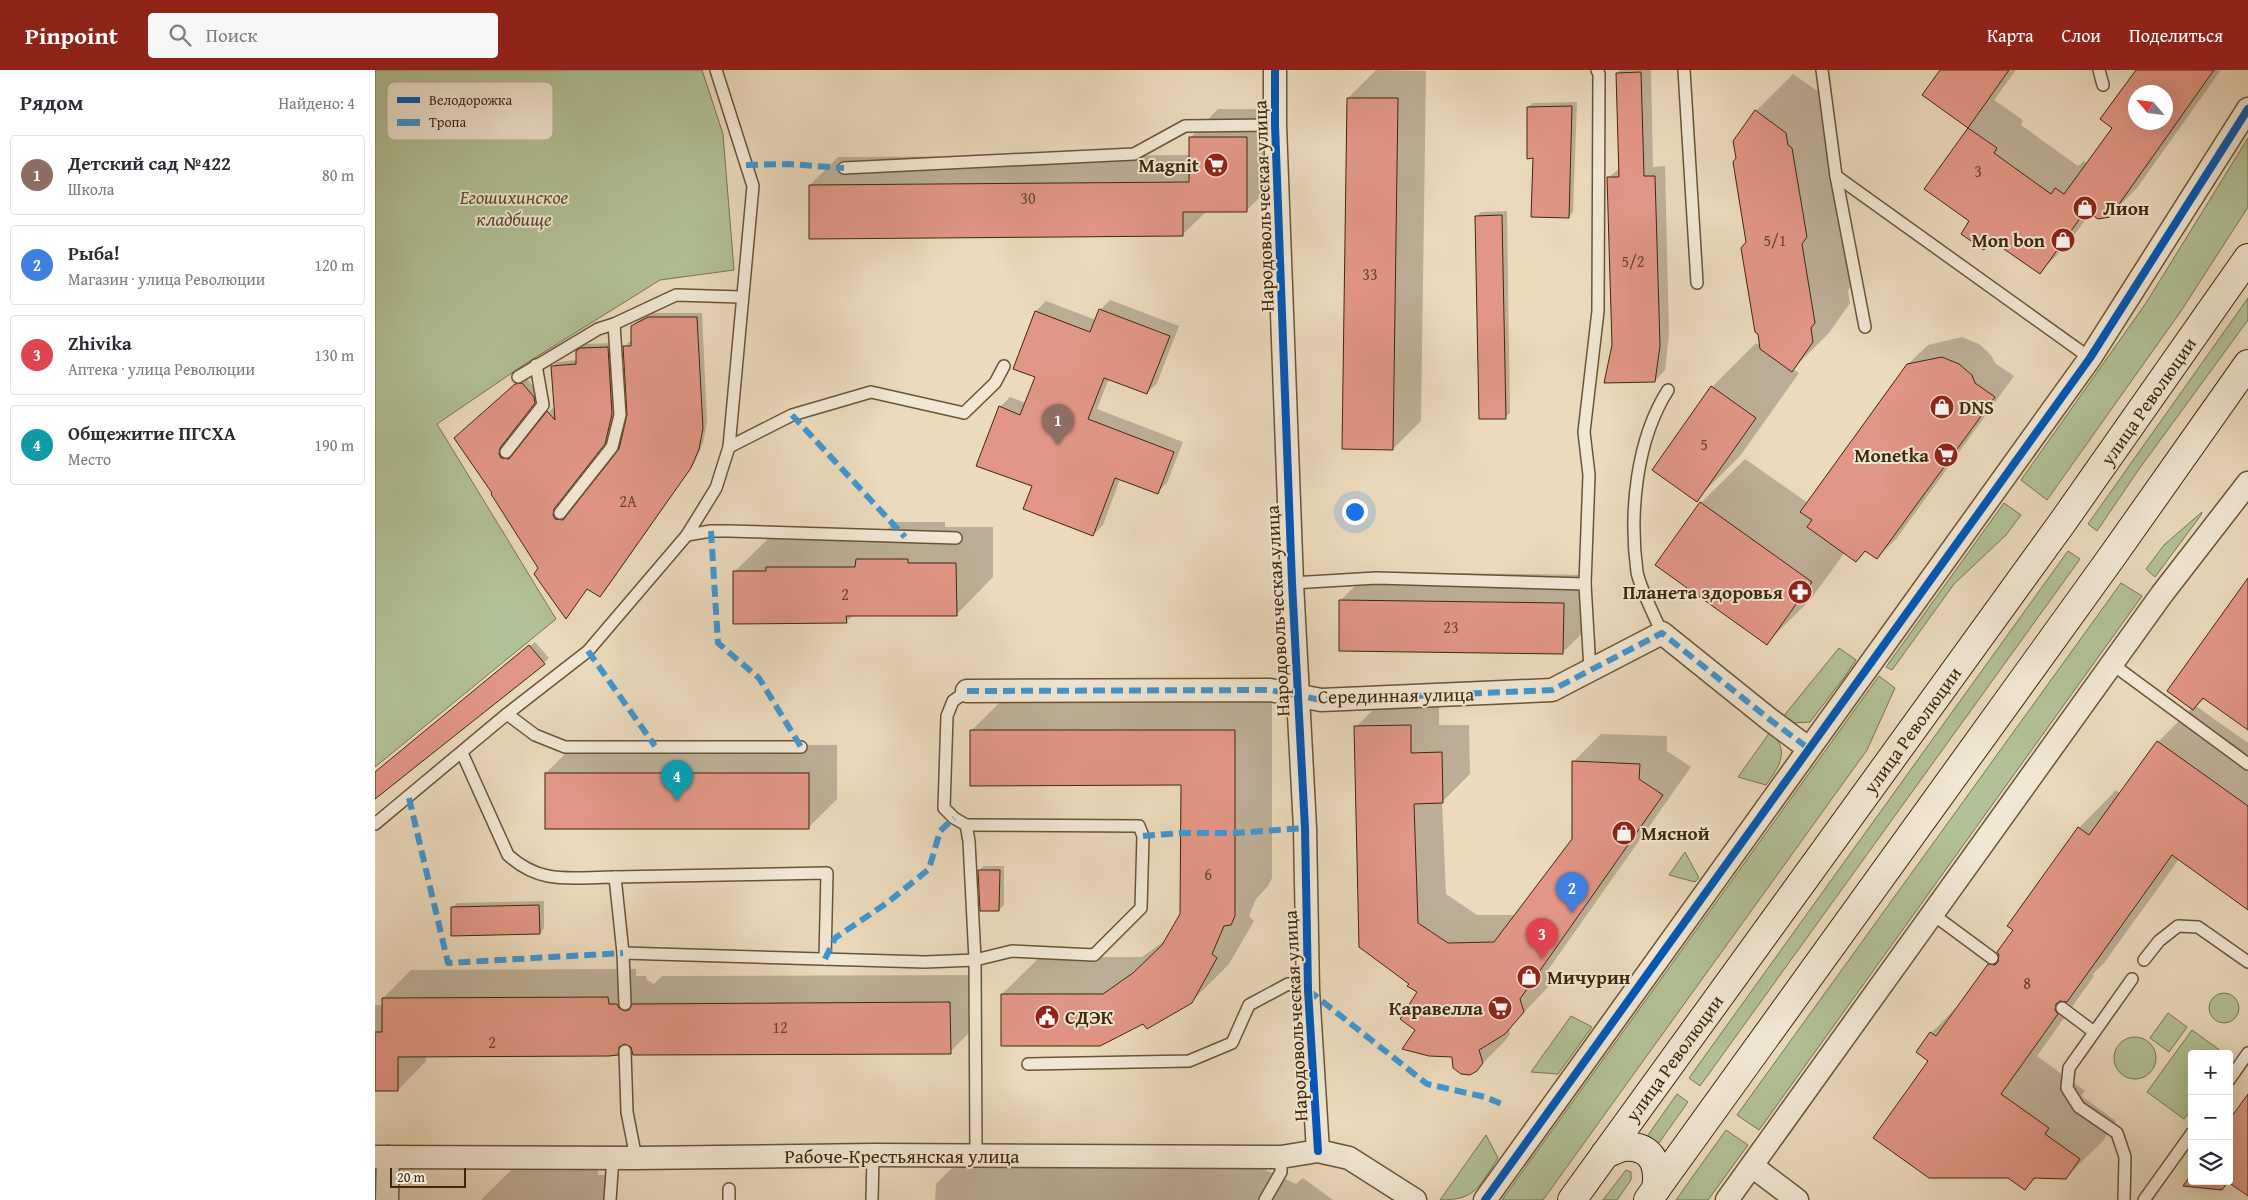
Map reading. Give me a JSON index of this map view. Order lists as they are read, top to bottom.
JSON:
{
  "streets": {
    "main road": ["улица Революции"],
    "street": ["Народовольческая улица", "Серединная улица", "Рабоче-Крестьянская улица"]
  },
  "crossings": [
    ["Народовольческая улица", "Серединная улица"],
    ["Народовольческая улица", "Рабоче-Крестьянская улица"]
  ],
  "parks": ["Егошихинское кладбище"],
  "places": {
    "supermarket": ["Magnit", "Monetka", "Каравелла"],
    "shop": [
      "Лион",
      "Mon bon",
      "DNS",
      "Мясной",
      "Мичурин"
    ],
    "pharmacy": ["Планета здоровья"],
    "public building": ["СДЭК"]
  },
  "house_numbers": [
    "3",
    "30",
    "5/1",
    "5/2",
    "33",
    "5",
    "2А",
    "2",
    "23",
    "6",
    "8",
    "12",
    "2"
  ],
  "legend": ["Велодорожка", "Тропа"],
  "scale_bar": "20 m",
  "north": "top left",
  "page": {
    "header": "Pinpoint",
    "search": "Поиск",
    "nav": ["Карта", "Слои", "Поделиться"],
    "heading": ["Рядом", "Найдено: 4"],
    "list": [
      {
        "mark": "1",
        "name": "Детский сад №422",
        "note": "Школа",
        "value": "80 m"
      },
      {
        "mark": "2",
        "name": "Рыба!",
        "note": "Магазин · улица Революции",
        "value": "120 m"
      },
      {
        "mark": "3",
        "name": "Zhivika",
        "note": "Аптека · улица Революции",
        "value": "130 m"
      },
      {
        "mark": "4",
        "name": "Общежитие ПГСХА",
        "note": "Место",
        "value": "190 m"
      }
    ],
    "pins": [
      "1",
      "4",
      "2",
      "3"
    ],
    "map_buttons": ["+", "−"],
    "scale": "20 m"
  }
}
